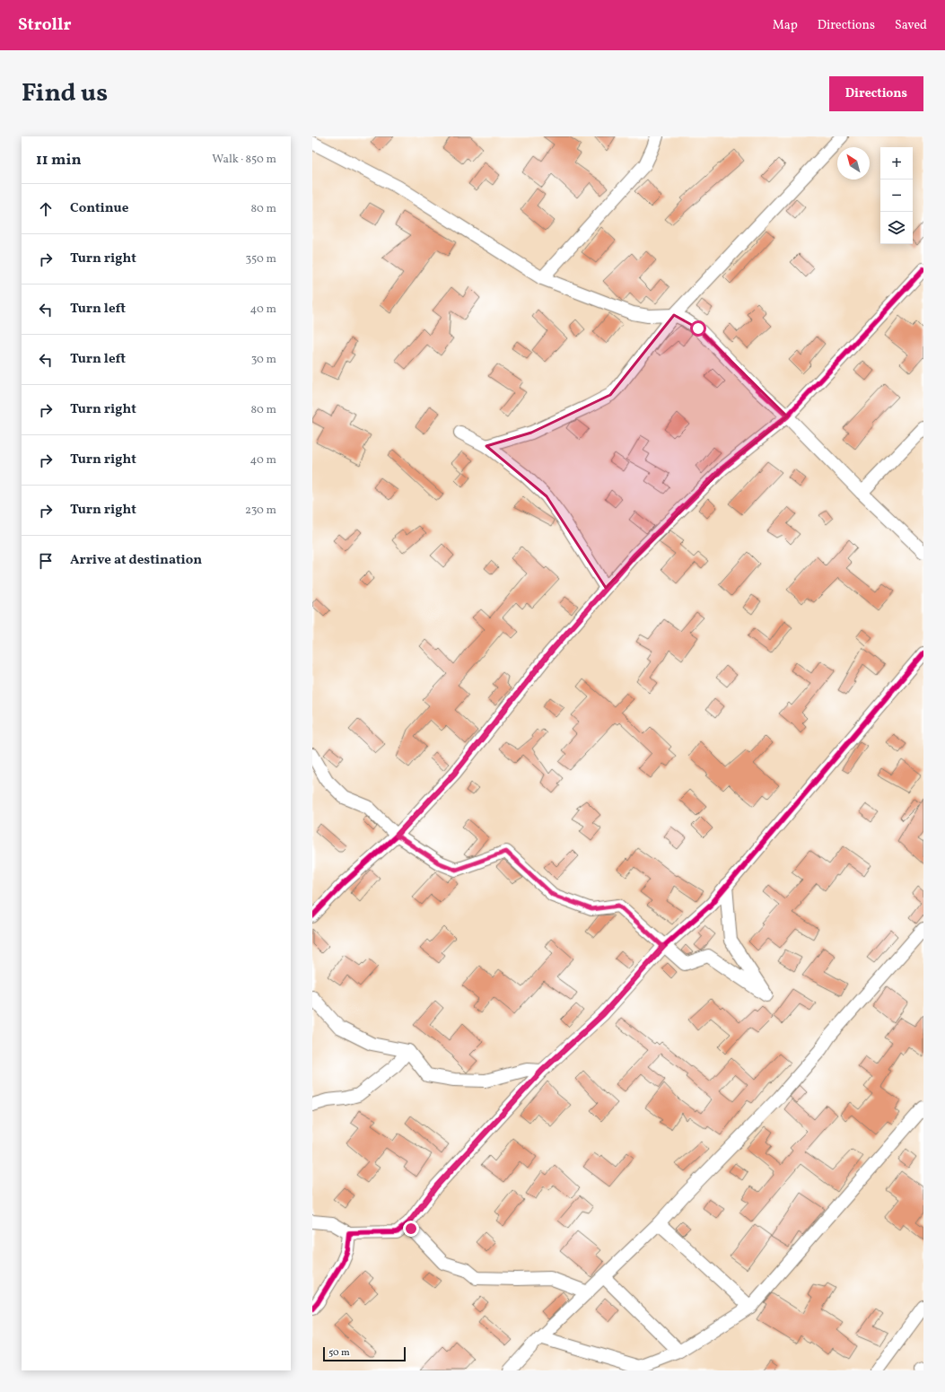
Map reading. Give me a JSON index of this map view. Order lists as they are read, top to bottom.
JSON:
{
  "scale_bar": "50 m",
  "north": "top left",
  "page": {
    "header": "Strollr",
    "nav": ["Map", "Directions", "Saved"],
    "title": "Find us",
    "buttons": "Directions",
    "heading": ["11 min", "Walk · 850 m"],
    "map_buttons": ["+", "−"],
    "list": [
      ["Continue", "80 m"],
      ["Turn right", "350 m"],
      ["Turn left", "40 m"],
      ["Turn left", "30 m"],
      ["Turn right", "80 m"],
      ["Turn right", "40 m"],
      ["Turn right", "230 m"],
      "Arrive at destination"
    ],
    "scale": "50 m"
  }
}
